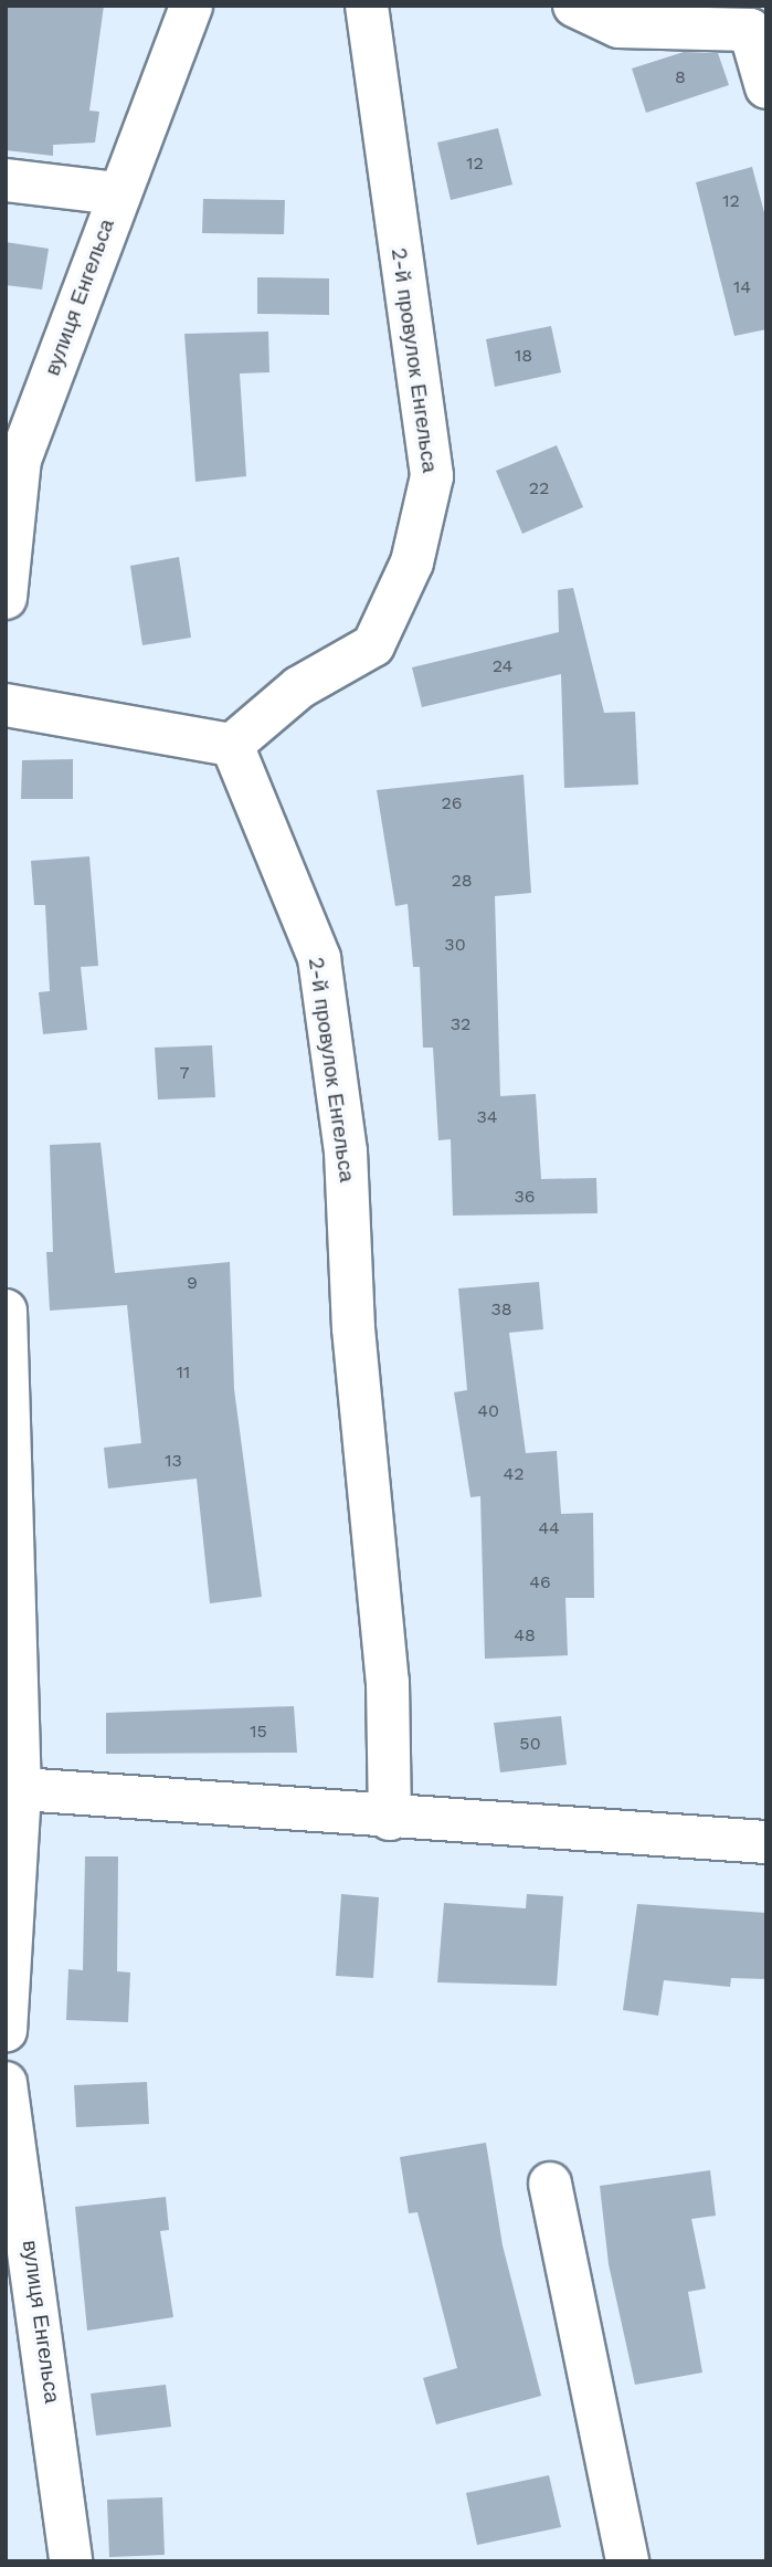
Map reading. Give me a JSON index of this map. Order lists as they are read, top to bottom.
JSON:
{
  "streets": {
    "street": ["вулиця Енгельса", "2-й провулок Енгельса"]
  },
  "house_numbers": [
    "8",
    "12",
    "12",
    "14",
    "18",
    "22",
    "24",
    "26",
    "28",
    "30",
    "32",
    "7",
    "34",
    "36",
    "9",
    "38",
    "11",
    "40",
    "13",
    "42",
    "44",
    "46",
    "48",
    "15",
    "50"
  ]
}
